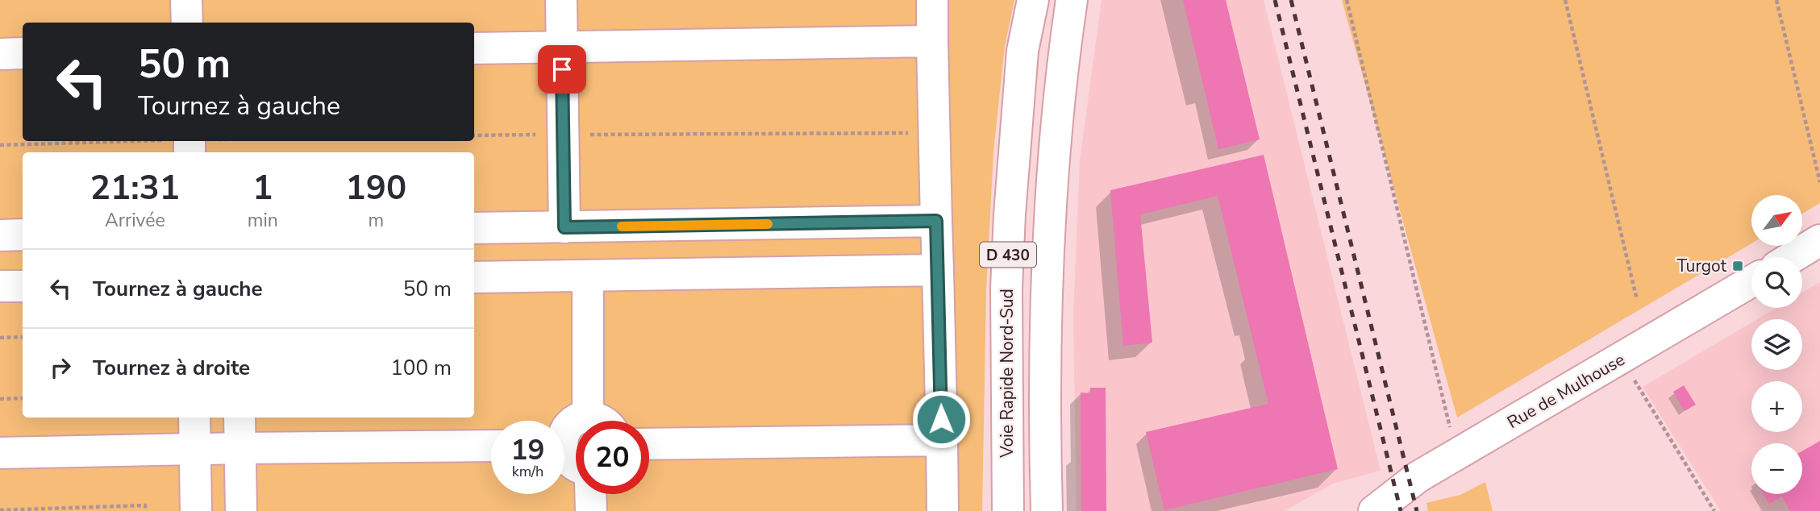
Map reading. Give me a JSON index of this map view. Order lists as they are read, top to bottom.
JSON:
{
  "streets": {
    "main road": ["D 430", "Voie Rapide Nord-Sud", "Rue de Mulhouse"]
  },
  "places": {
    "transit": ["Turgot"]
  },
  "north": "top right",
  "page": {
    "turn": ["50 m", "Tournez à gauche"],
    "eta": [
      "21:31",
      "Arrivée",
      "1",
      "min",
      "190",
      "m"
    ],
    "map_buttons": ["+", "−"],
    "list": [
      {
        "name": "Tournez à gauche",
        "value": "50 m"
      },
      {
        "name": "Tournez à droite",
        "value": "100 m"
      }
    ],
    "speed": "19 km/h",
    "limit": "20"
  }
}
